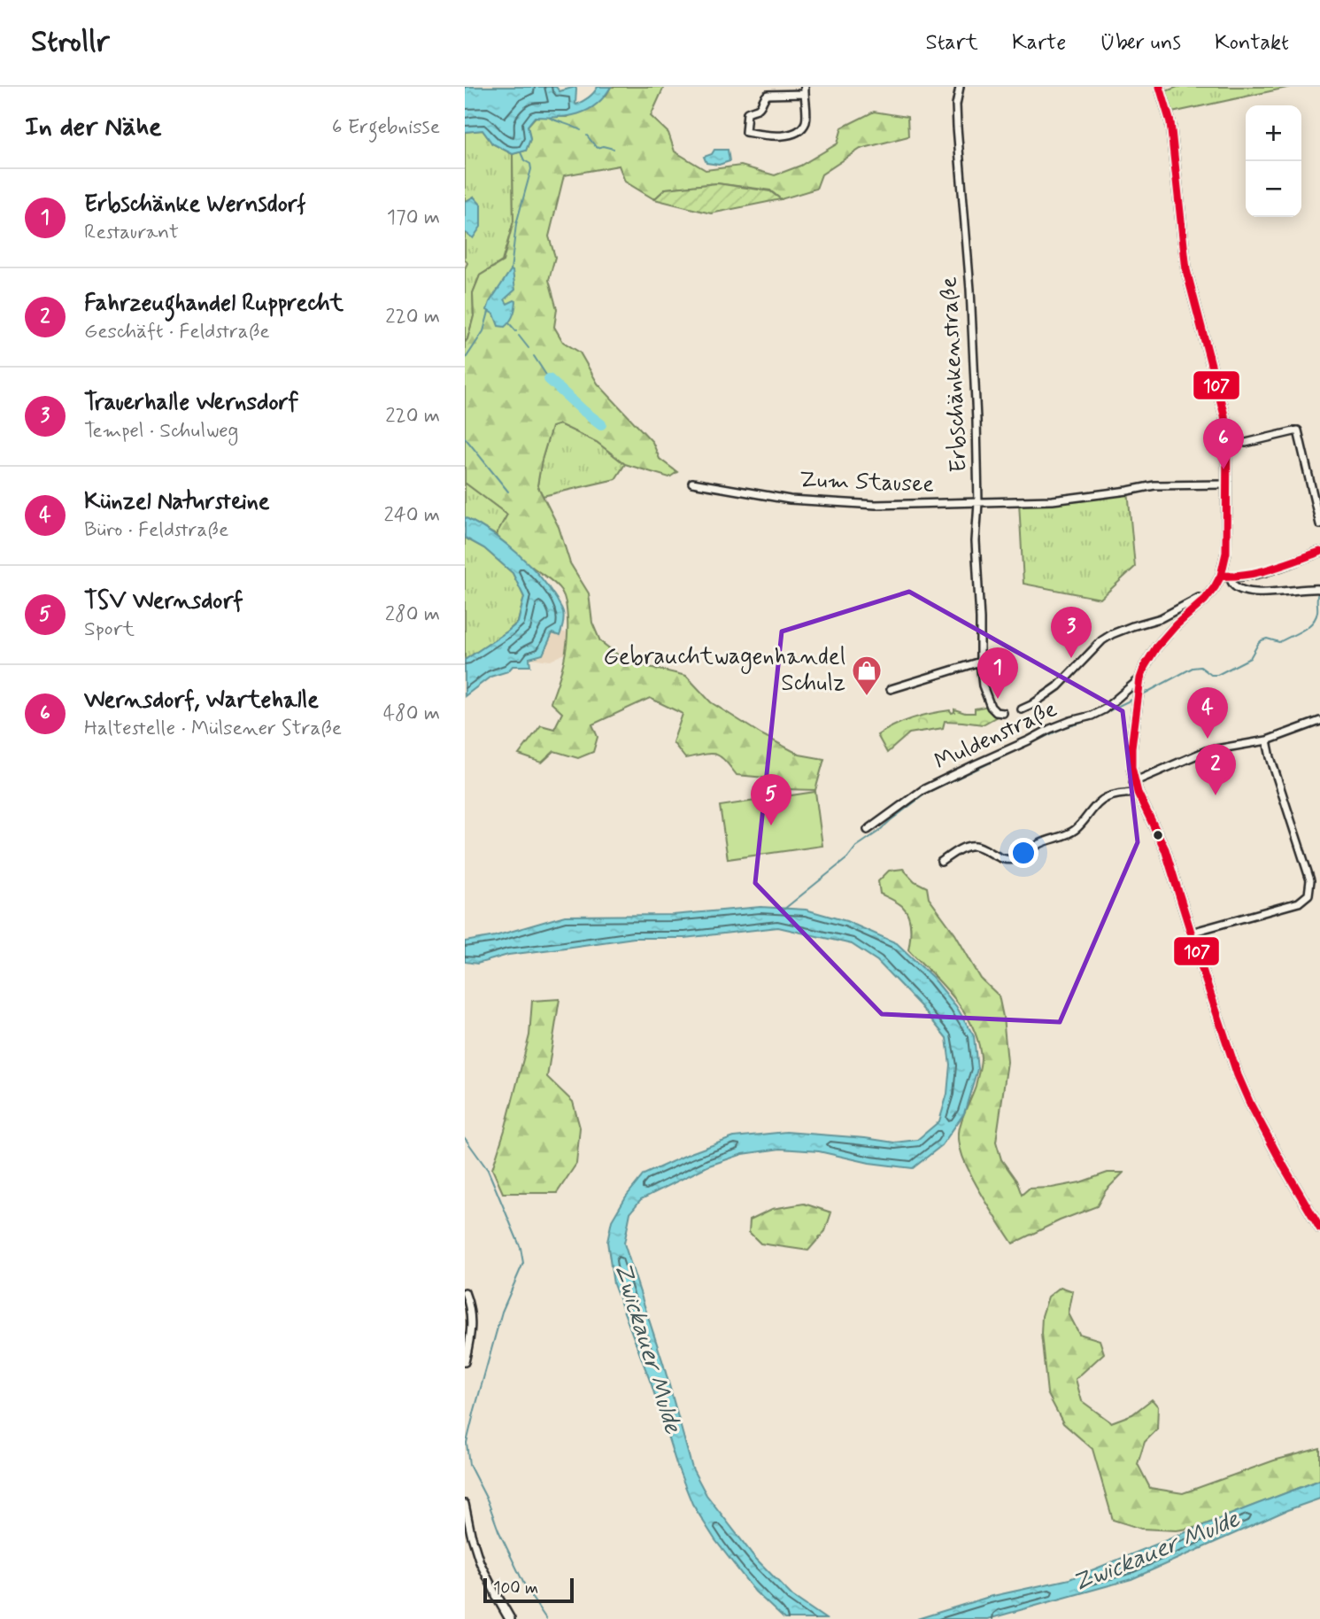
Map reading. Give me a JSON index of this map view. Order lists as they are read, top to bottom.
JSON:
{
  "streets": {
    "street": ["Erbschänkenstraße", "Zum Stausee", "Muldenstraße"]
  },
  "crossings": [
    ["Erbschänkenstraße", "Zum Stausee"]
  ],
  "water": ["Zwickauer Mulde"],
  "places": {
    "shop": ["Gebrauchtwagenhandel Schulz"]
  },
  "lines": ["transit line 107"],
  "scale_bar": "100 m",
  "page": {
    "header": "Strollr",
    "nav": [
      "Start",
      "Karte",
      "Über uns",
      "Kontakt"
    ],
    "heading": ["In der Nähe", "6 Ergebnisse"],
    "map_buttons": ["+", "−"],
    "list": [
      {
        "mark": "1",
        "name": "Erbschänke Wernsdorf",
        "note": "Restaurant",
        "value": "170 m"
      },
      {
        "mark": "2",
        "name": "Fahrzeughandel Rupprecht",
        "note": "Geschäft · Feldstraße",
        "value": "220 m"
      },
      {
        "mark": "3",
        "name": "Trauerhalle Wernsdorf",
        "note": "Tempel · Schulweg",
        "value": "220 m"
      },
      {
        "mark": "4",
        "name": "Künzel Natursteine",
        "note": "Büro · Feldstraße",
        "value": "240 m"
      },
      {
        "mark": "5",
        "name": "TSV Wernsdorf",
        "note": "Sport",
        "value": "280 m"
      },
      {
        "mark": "6",
        "name": "Wernsdorf, Wartehalle",
        "note": "Haltestelle · Mülsener Straße",
        "value": "480 m"
      }
    ],
    "pins": [
      "6",
      "3",
      "1",
      "4",
      "2",
      "5"
    ],
    "scale": "100 m"
  }
}
